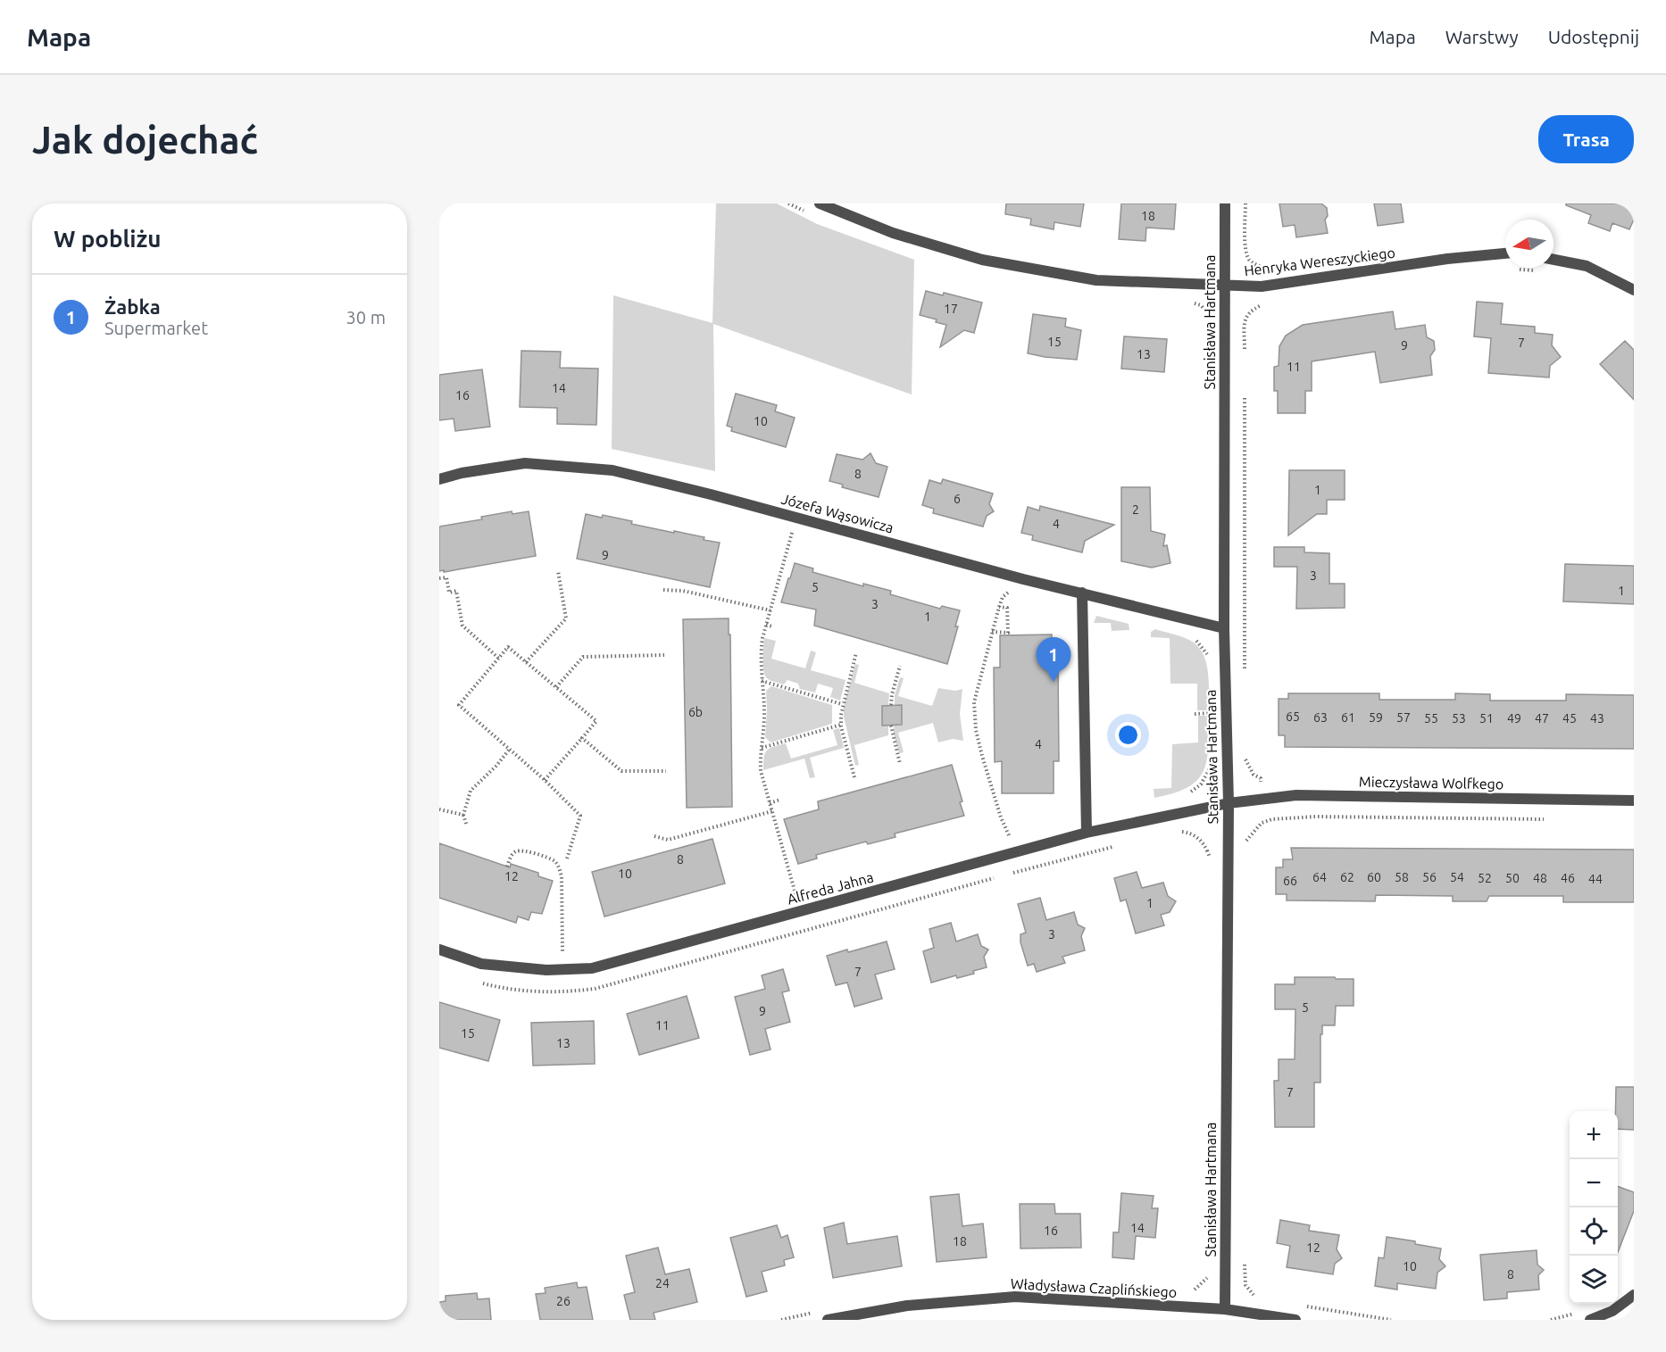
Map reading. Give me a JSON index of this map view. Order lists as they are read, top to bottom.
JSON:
{
  "streets": {
    "street": [
      "Henryka Wereszyckiego",
      "Stanisława Hartmana",
      "Józefa Wąsowicza",
      "Mieczysława Wolfkego",
      "Alfreda Jahna",
      "Władysława Czaplińskiego"
    ]
  },
  "crossings": [
    ["Henryka Wereszyckiego", "Stanisława Hartmana"],
    ["Stanisława Hartmana", "Józefa Wąsowicza"],
    ["Stanisława Hartmana", "Mieczysława Wolfkego"],
    ["Stanisława Hartmana", "Alfreda Jahna"],
    ["Stanisława Hartmana", "Władysława Czaplińskiego"],
    ["Mieczysława Wolfkego", "Alfreda Jahna"]
  ],
  "house_numbers": [
    "18",
    "17",
    "15",
    "7",
    "9",
    "13",
    "11",
    "14",
    "16",
    "10",
    "8",
    "1",
    "6",
    "2",
    "4",
    "9",
    "3",
    "5",
    "1",
    "3",
    "1",
    "6b",
    "65",
    "63",
    "61",
    "59",
    "57",
    "55",
    "53",
    "51",
    "49",
    "47",
    "45",
    "43",
    "4",
    "8",
    "10",
    "12",
    "64",
    "62",
    "60",
    "58",
    "56",
    "54",
    "52",
    "50",
    "48",
    "46",
    "44",
    "66",
    "1",
    "3",
    "7",
    "5",
    "9",
    "11",
    "15",
    "13",
    "7",
    "14",
    "16",
    "18",
    "12",
    "10",
    "8",
    "24",
    "26"
  ],
  "north": "left",
  "page": {
    "header": "Mapa",
    "nav": ["Mapa", "Warstwy", "Udostępnij"],
    "buttons": "Trasa",
    "title": "Jak dojechać",
    "heading": "W pobliżu",
    "list": [
      {
        "mark": "1",
        "name": "Żabka",
        "note": "Supermarket",
        "value": "30 m"
      }
    ],
    "pins": "1",
    "map_buttons": ["+", "−"]
  }
}
